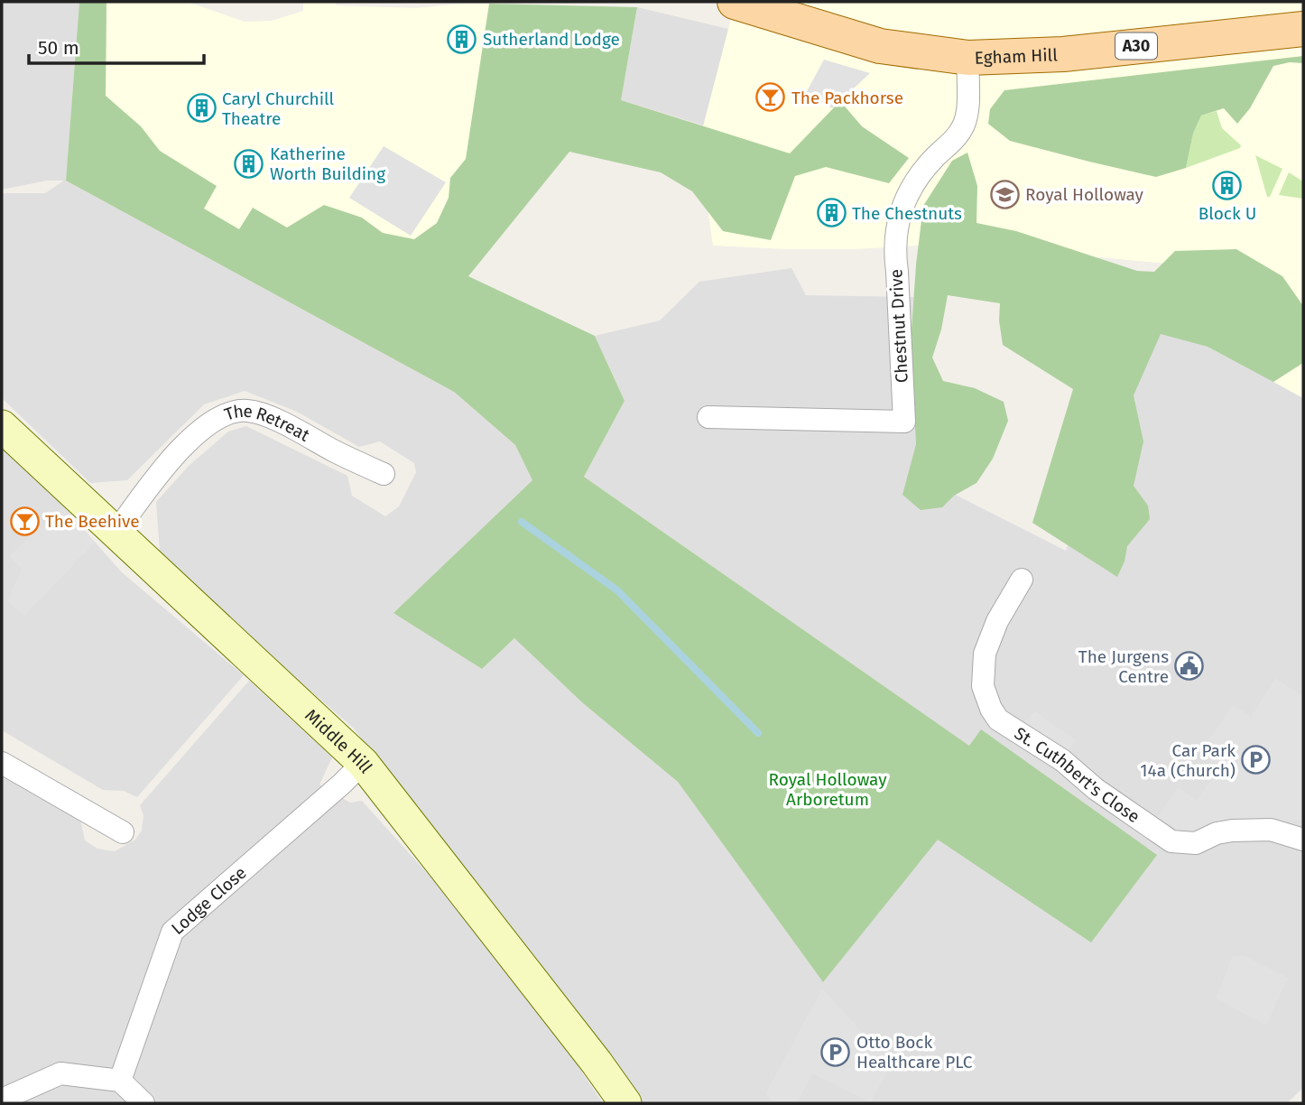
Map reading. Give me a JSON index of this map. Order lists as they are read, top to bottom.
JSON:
{
  "streets": {
    "main road": ["A30", "Egham Hill"],
    "street": [
      "Chestnut Drive",
      "The Retreat",
      "Middle Hill",
      "St. Cuthbert's Close",
      "Lodge Close"
    ]
  },
  "crossings": [
    ["Egham Hill", "Chestnut Drive"],
    ["The Retreat", "Middle Hill"],
    ["Middle Hill", "Lodge Close"]
  ],
  "parks": ["Royal Holloway Arboretum"],
  "places": {
    "building": [
      "Sutherland Lodge",
      "Caryl Churchill Theatre",
      "Katherine Worth Building",
      "Block U",
      "The Chestnuts"
    ],
    "bar": ["The Packhorse", "The Beehive"],
    "school or university": ["Royal Holloway"],
    "public building": ["The Jurgens Centre"],
    "parking": ["Car Park 14a (Church)", "Otto Bock Healthcare PLC"]
  },
  "scale_bar": "50 m"
}
